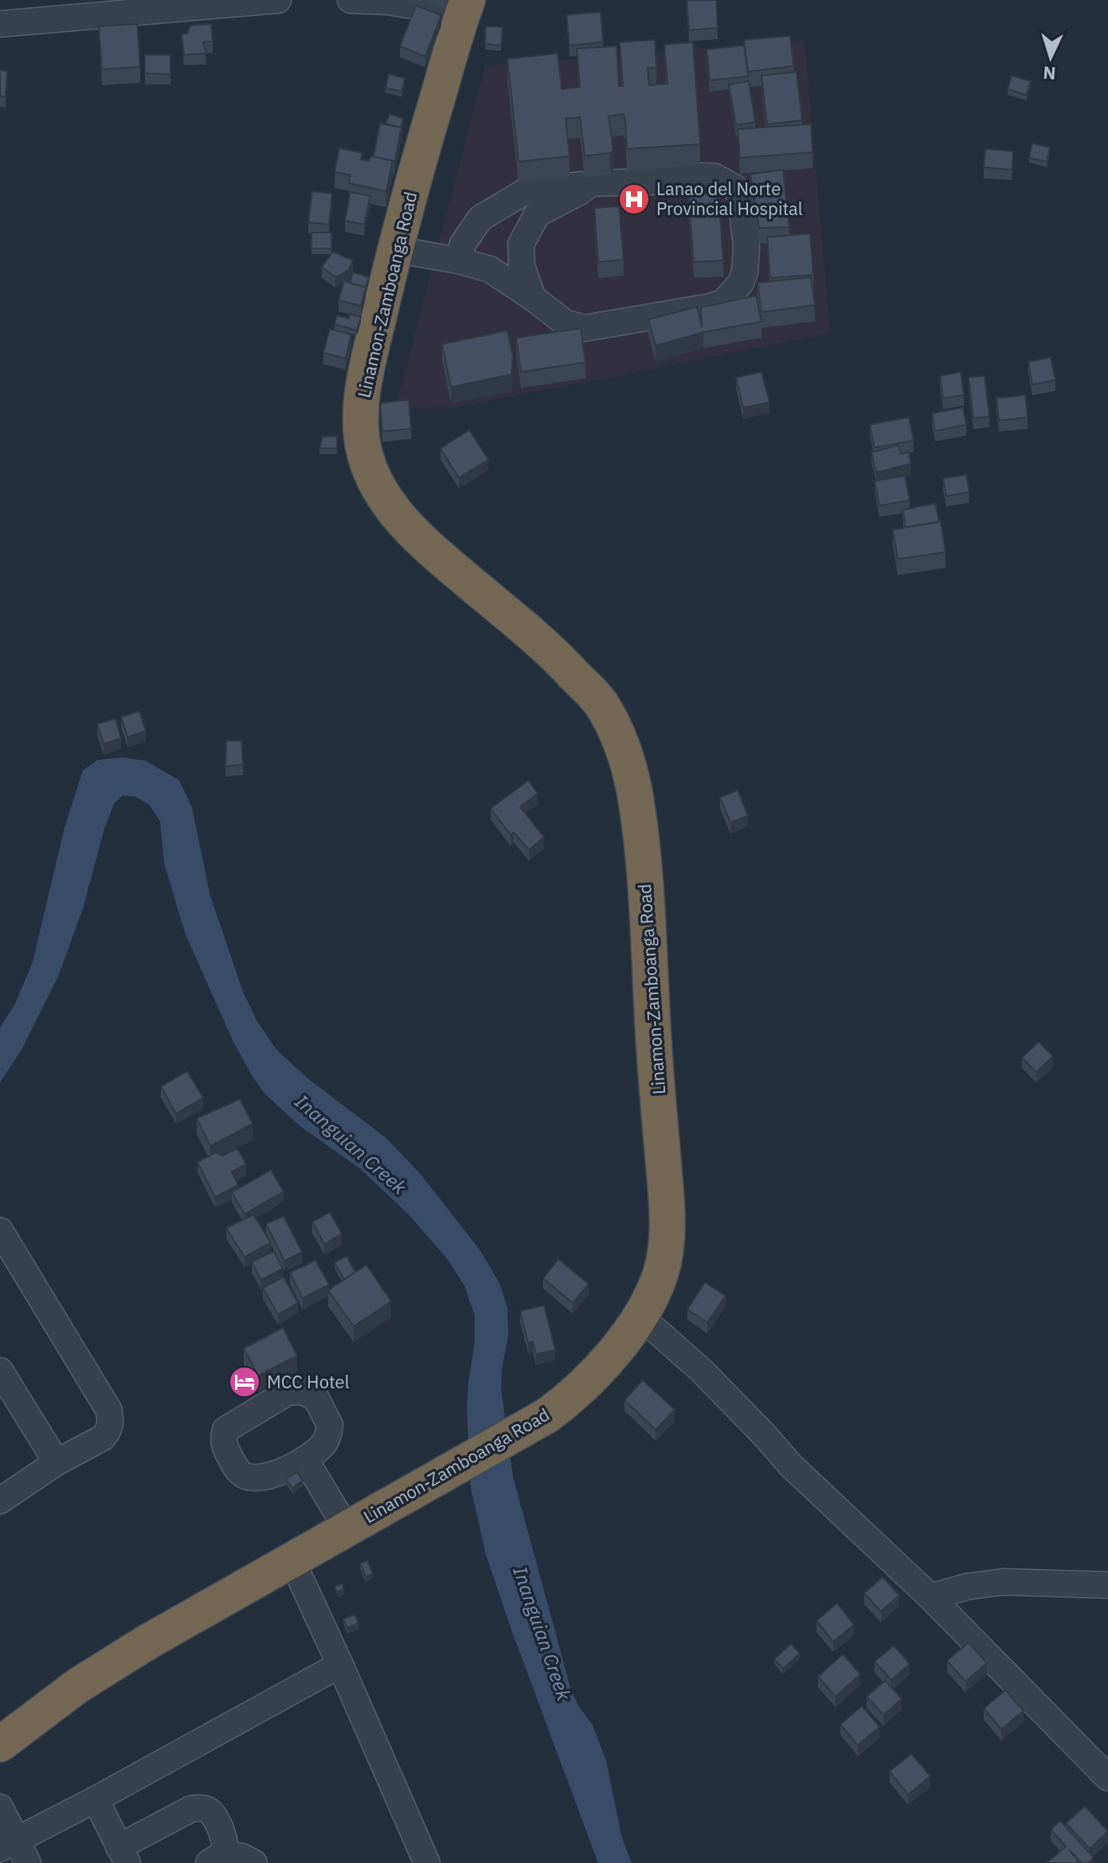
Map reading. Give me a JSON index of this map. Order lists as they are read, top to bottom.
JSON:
{
  "streets": {
    "highway": ["Linamon-Zamboanga Road"]
  },
  "water": ["Inanguian Creek"],
  "places": {
    "hospital": ["Lanao del Norte Provincial Hospital"],
    "hotel": ["MCC Hotel"]
  },
  "north": "bottom"
}
